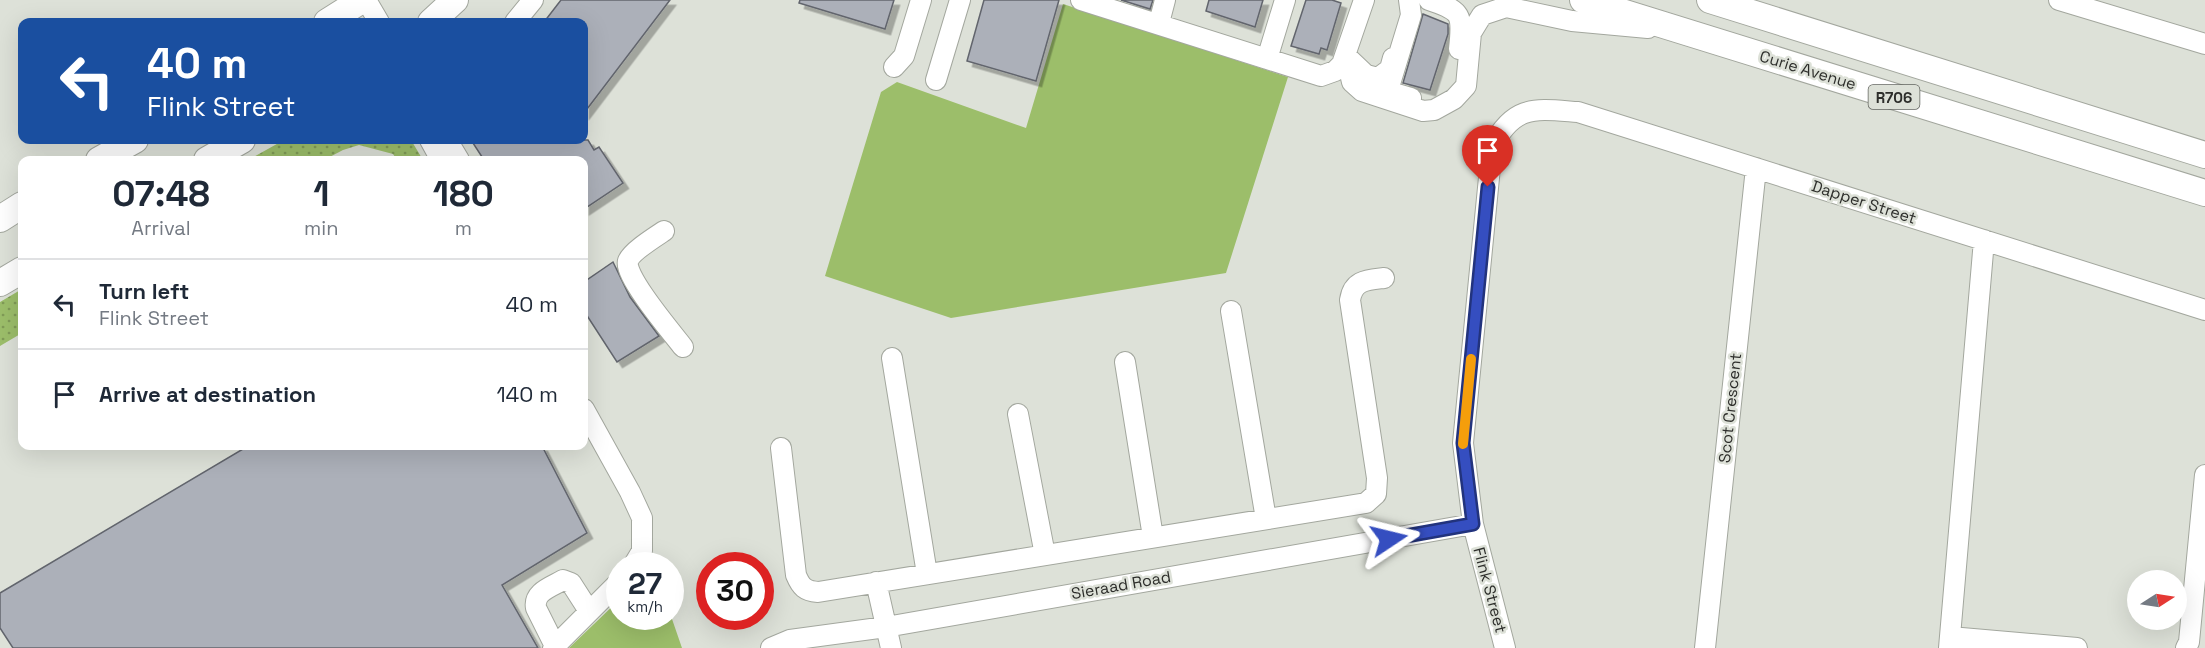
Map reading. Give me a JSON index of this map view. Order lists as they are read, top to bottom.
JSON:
{
  "streets": {
    "main road": ["Curie Avenue", "R706"],
    "street": [
      "Dapper Street",
      "Scot Crescent",
      "Sieraad Road",
      "Flink Street"
    ]
  },
  "crossings": [
    ["Dapper Street", "Scot Crescent"],
    ["Dapper Street", "Flink Street"],
    ["Sieraad Road", "Flink Street"]
  ],
  "north": "right",
  "page": {
    "turn": ["40 m", "Flink Street"],
    "eta": [
      "07:48",
      "Arrival",
      "1",
      "min",
      "180",
      "m"
    ],
    "list": [
      {
        "name": "Turn left",
        "note": "Flink Street",
        "value": "40 m"
      },
      {
        "name": "Arrive at destination",
        "value": "140 m"
      }
    ],
    "speed": "27 km/h",
    "limit": "30"
  }
}
